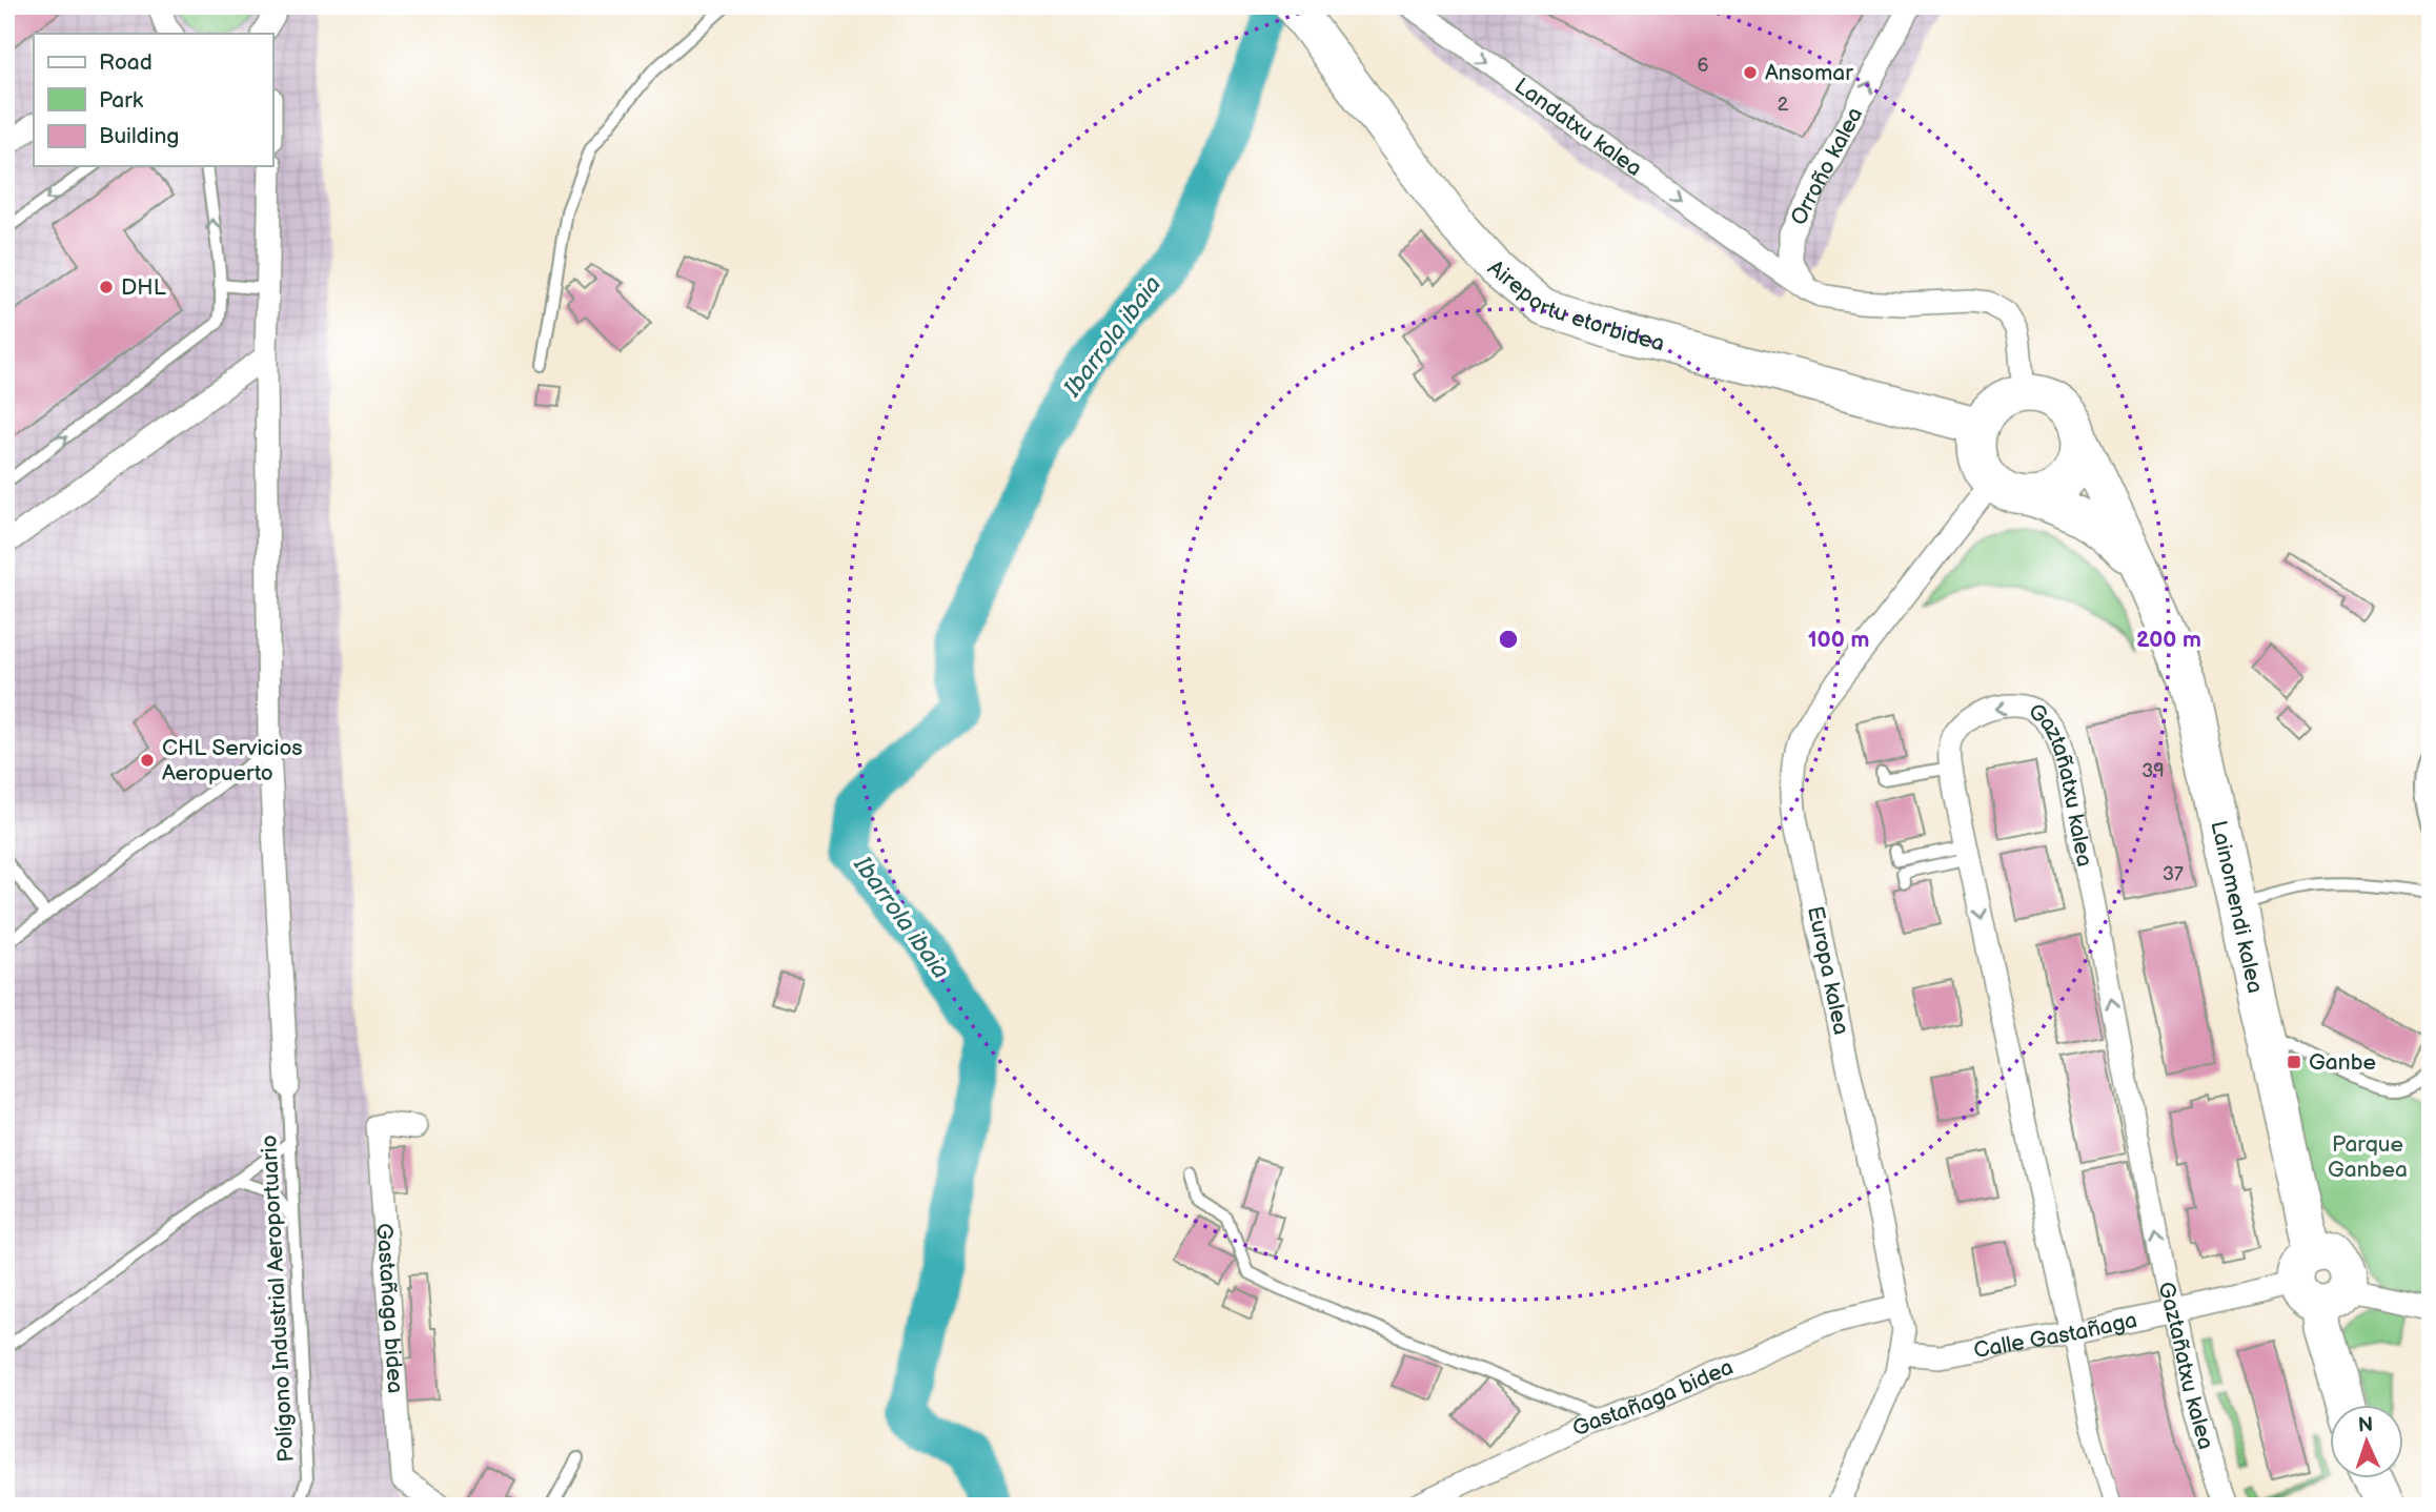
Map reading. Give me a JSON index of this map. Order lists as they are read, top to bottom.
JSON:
{
  "streets": {
    "main road": ["Aireportu etorbidea", "Lainomendi kalea"],
    "street": [
      "Landatxu kalea",
      "Orroño kalea",
      "Gaztañatxu kalea",
      "Europa kalea",
      "Gastañaga bidea",
      "Calle Gastañaga"
    ],
    "lane": ["Polígono Industrial Aeroportuario"]
  },
  "crossings": [
    ["Landatxu kalea", "Orroño kalea"],
    ["Landatxu kalea", "Aireportu etorbidea"],
    ["Landatxu kalea", "Lainomendi kalea"],
    ["Landatxu kalea", "Europa kalea"],
    ["Aireportu etorbidea", "Lainomendi kalea"],
    ["Aireportu etorbidea", "Europa kalea"],
    ["Gaztañatxu kalea", "Calle Gastañaga"],
    ["Lainomendi kalea", "Europa kalea"],
    ["Lainomendi kalea", "Calle Gastañaga"],
    ["Europa kalea", "Gastañaga bidea"],
    ["Europa kalea", "Calle Gastañaga"]
  ],
  "one_way": ["Landatxu kalea", "Orroño kalea"],
  "water": ["Ibarrola ibaia"],
  "parks": ["Parque Ganbea"],
  "places": {
    "other": ["Ansomar", "DHL", "CHL Servicios Aeropuerto"],
    "transit": ["Ganbe"]
  },
  "house_numbers": [
    "6",
    "2",
    "39",
    "37"
  ],
  "legend": ["Road", "Park", "Building"],
  "north": "top",
  "rings": ["100 m", "200 m"]
}
